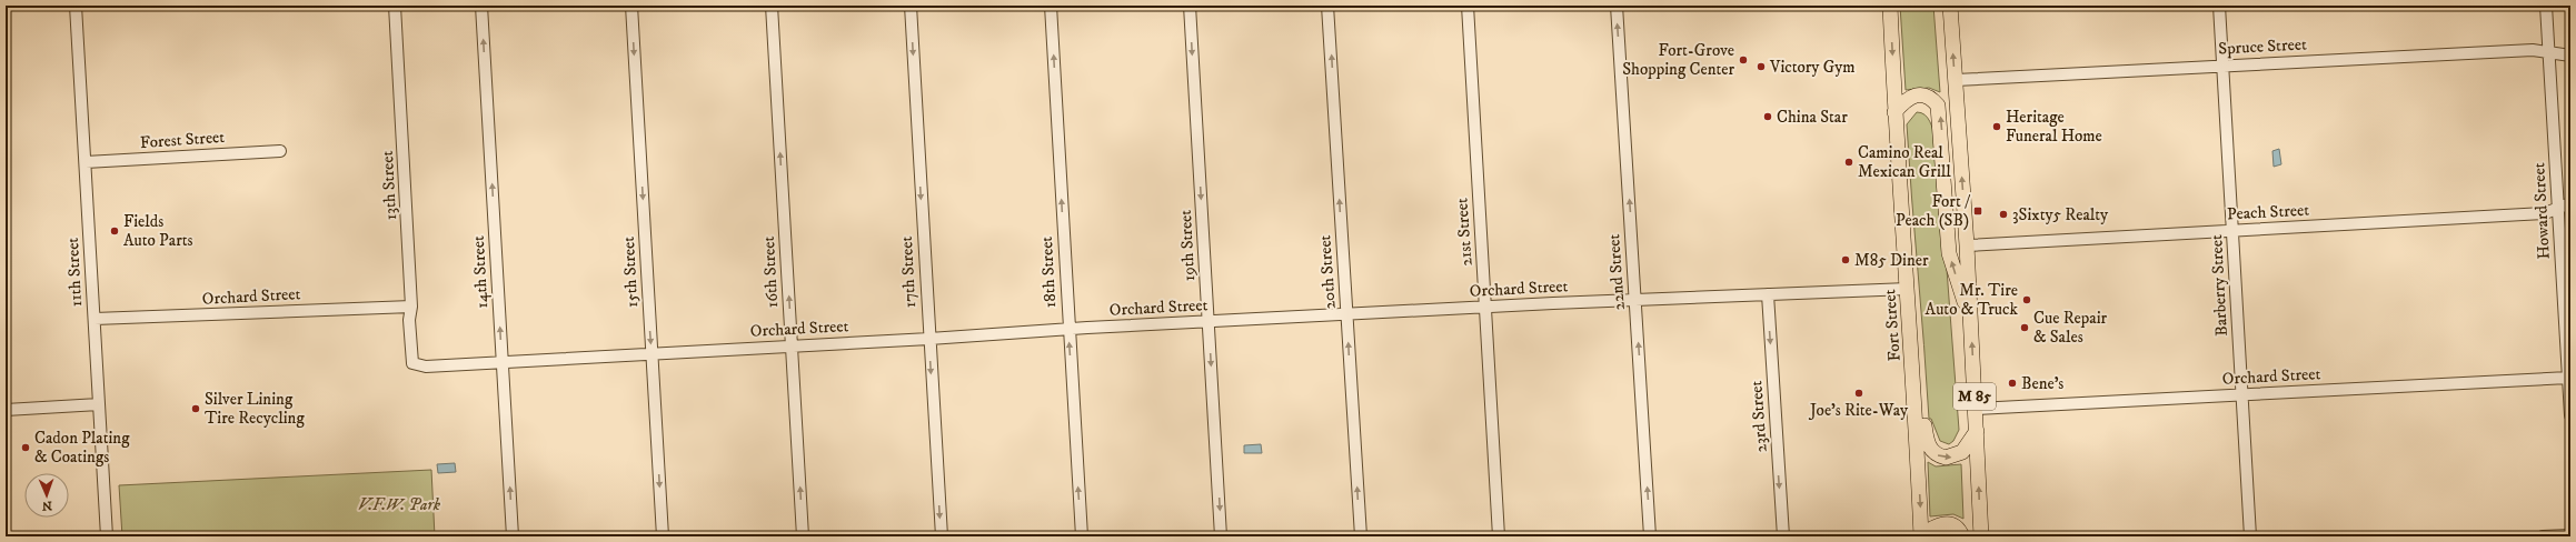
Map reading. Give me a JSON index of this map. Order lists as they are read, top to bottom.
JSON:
{
  "streets": {
    "main road": ["Fort Street", "M 85"],
    "street": [
      "Spruce Street",
      "Forest Street",
      "13th Street",
      "Howard Street",
      "Peach Street",
      "21st Street",
      "19th Street",
      "11th Street",
      "14th Street",
      "15th Street",
      "16th Street",
      "17th Street",
      "18th Street",
      "20th Street",
      "22nd Street",
      "Barberry Street",
      "Orchard Street",
      "23rd Street"
    ]
  },
  "crossings": [
    ["Spruce Street", "Howard Street"],
    ["Spruce Street", "Barberry Street"],
    ["Spruce Street", "M 85"],
    ["Forest Street", "11th Street"],
    ["13th Street", "Orchard Street"],
    ["Howard Street", "Peach Street"],
    ["Howard Street", "Orchard Street"],
    ["Peach Street", "Barberry Street"],
    ["Peach Street", "M 85"],
    ["21st Street", "Orchard Street"],
    ["19th Street", "Orchard Street"],
    ["11th Street", "Orchard Street"],
    ["14th Street", "Orchard Street"],
    ["15th Street", "Orchard Street"],
    ["16th Street", "Orchard Street"],
    ["17th Street", "Orchard Street"],
    ["18th Street", "Orchard Street"],
    ["20th Street", "Orchard Street"],
    ["22nd Street", "Orchard Street"],
    ["Barberry Street", "Orchard Street"],
    ["Orchard Street", "Fort Street"],
    ["Orchard Street", "M 85"],
    ["Orchard Street", "23rd Street"]
  ],
  "one_way": [
    "19th Street",
    "14th Street",
    "15th Street",
    "16th Street",
    "17th Street",
    "18th Street",
    "20th Street",
    "22nd Street",
    "23rd Street"
  ],
  "parks": ["V.F.W. Park"],
  "places": {
    "other": [
      "Fort-Grove Shopping Center",
      "Victory Gym",
      "China Star",
      "Heritage Funeral Home",
      "Camino Real Mexican Grill",
      "3Sixty5 Realty",
      "Fields Auto Parts",
      "M85 Diner",
      "Mr. Tire Auto & Truck",
      "Cue Repair & Sales",
      "Bene's",
      "Joe's Rite-Way",
      "Silver Lining Tire Recycling",
      "Cadon Plating & Coatings"
    ],
    "transit": ["Fort / Peach (SB)"]
  },
  "north": "bottom"
}
